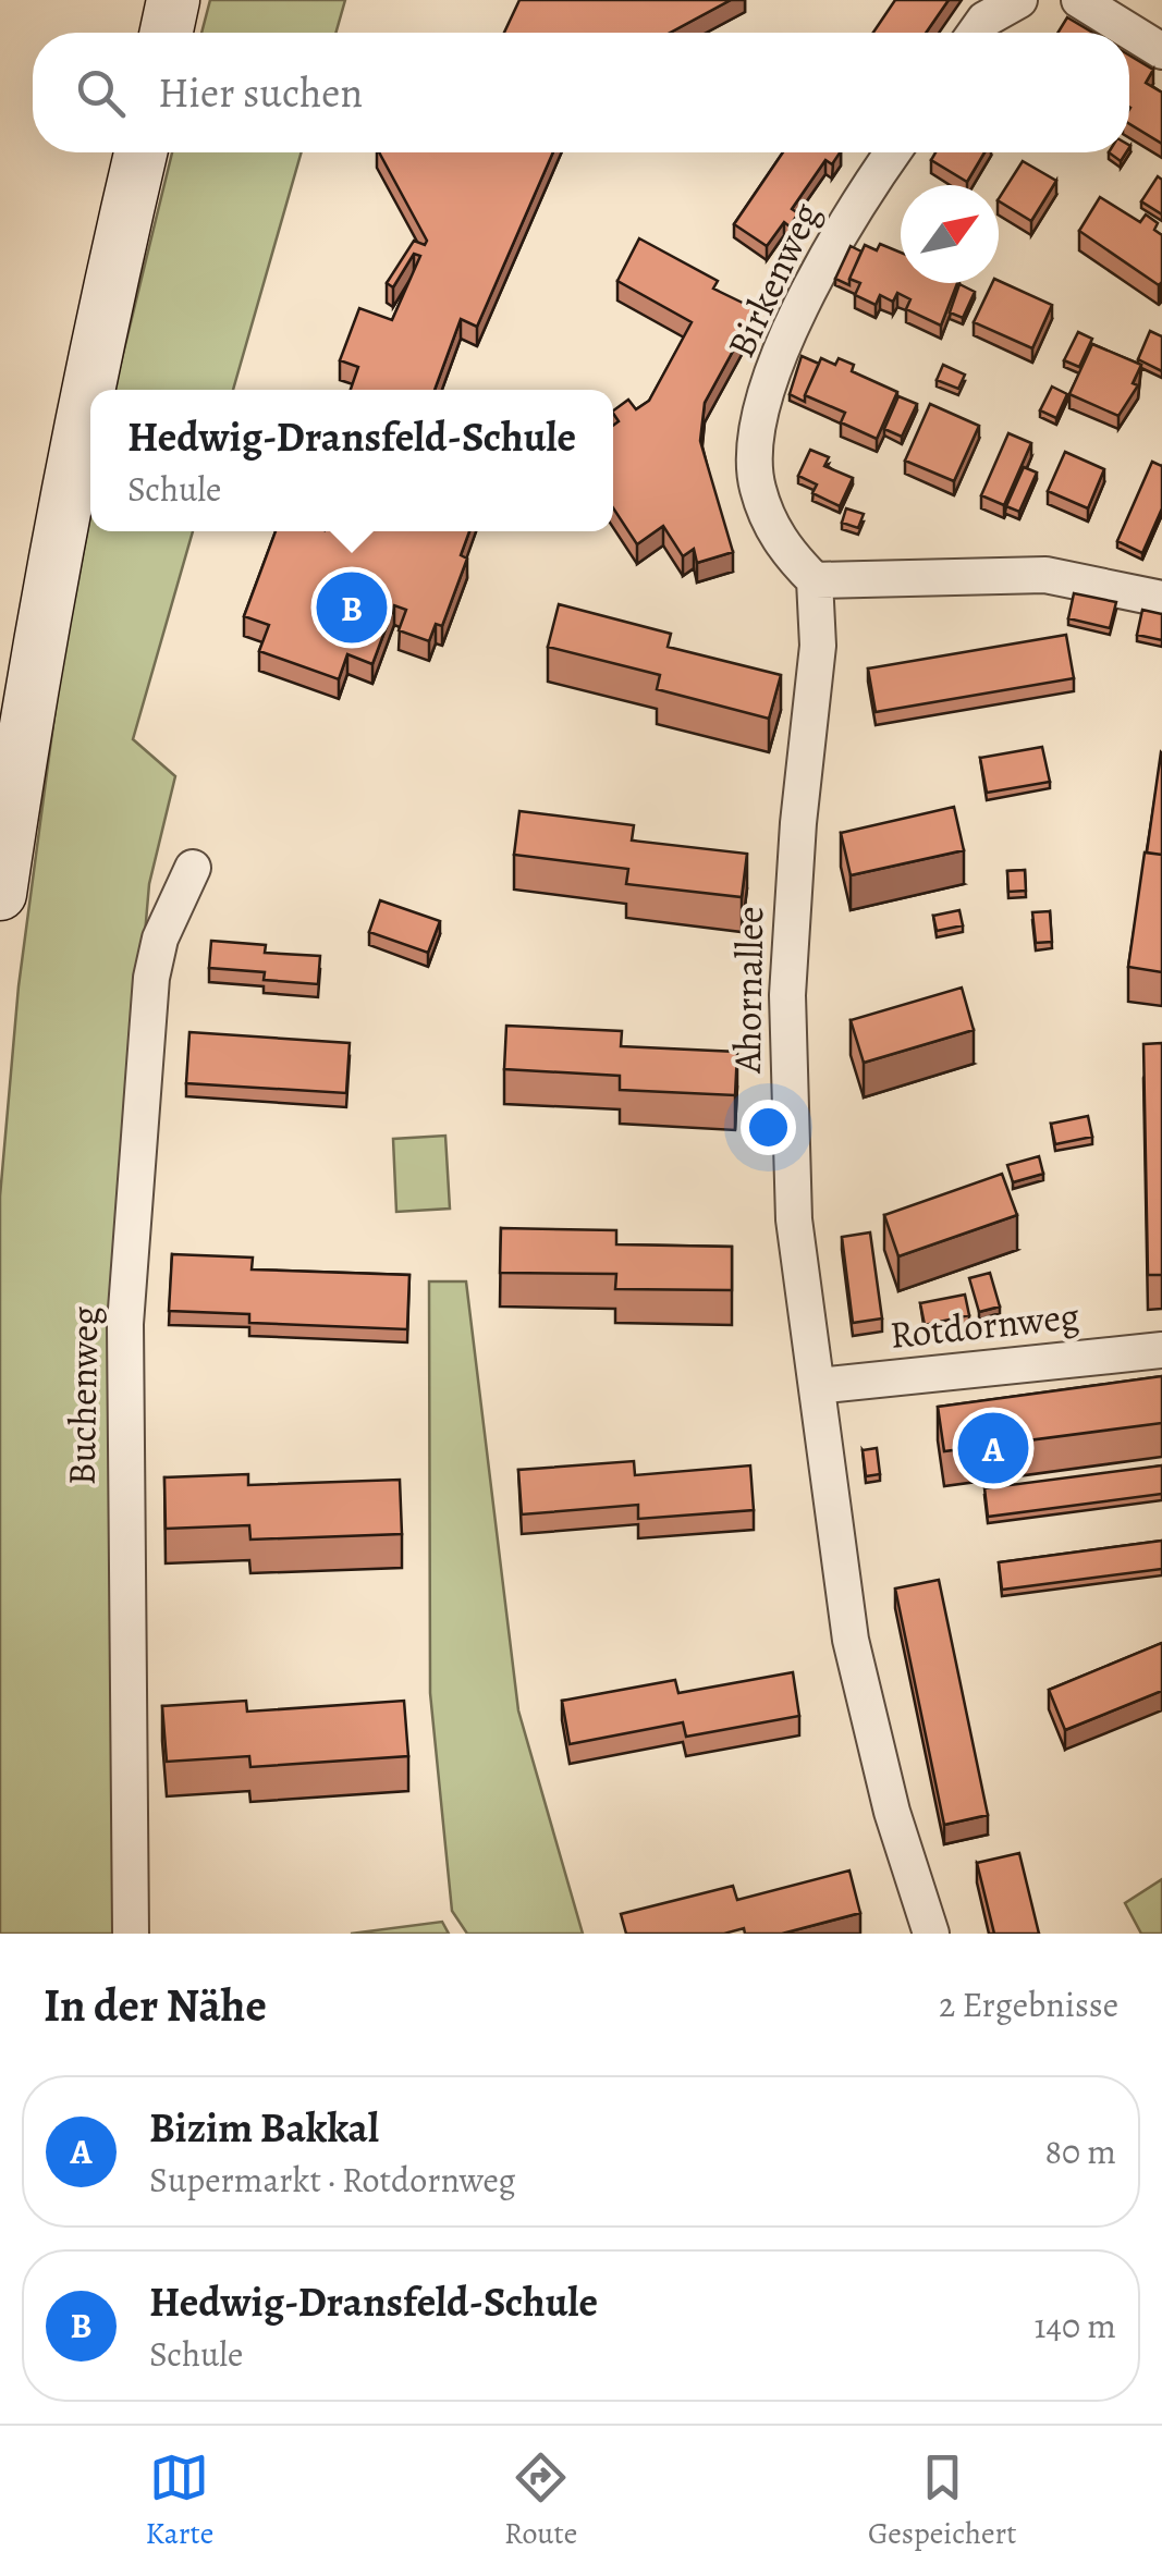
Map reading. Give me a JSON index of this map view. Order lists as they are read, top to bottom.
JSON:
{
  "streets": {
    "street": [
      "Birkenweg",
      "Ahornallee",
      "Rotdornweg",
      "Buchenweg"
    ]
  },
  "crossings": [
    ["Birkenweg", "Ahornallee"],
    ["Ahornallee", "Rotdornweg"]
  ],
  "north": "top right",
  "page": {
    "search": "Hier suchen",
    "popup": ["Hedwig-Dransfeld-Schule", "Schule"],
    "pins": ["B", "A"],
    "heading": ["In der Nähe", "2 Ergebnisse"],
    "list": [
      {
        "mark": "A",
        "name": "Bizim Bakkal",
        "note": "Supermarkt · Rotdornweg",
        "value": "80 m"
      },
      {
        "mark": "B",
        "name": "Hedwig-Dransfeld-Schule",
        "note": "Schule",
        "value": "140 m"
      }
    ],
    "nav": ["Karte", "Route", "Gespeichert"]
  }
}
